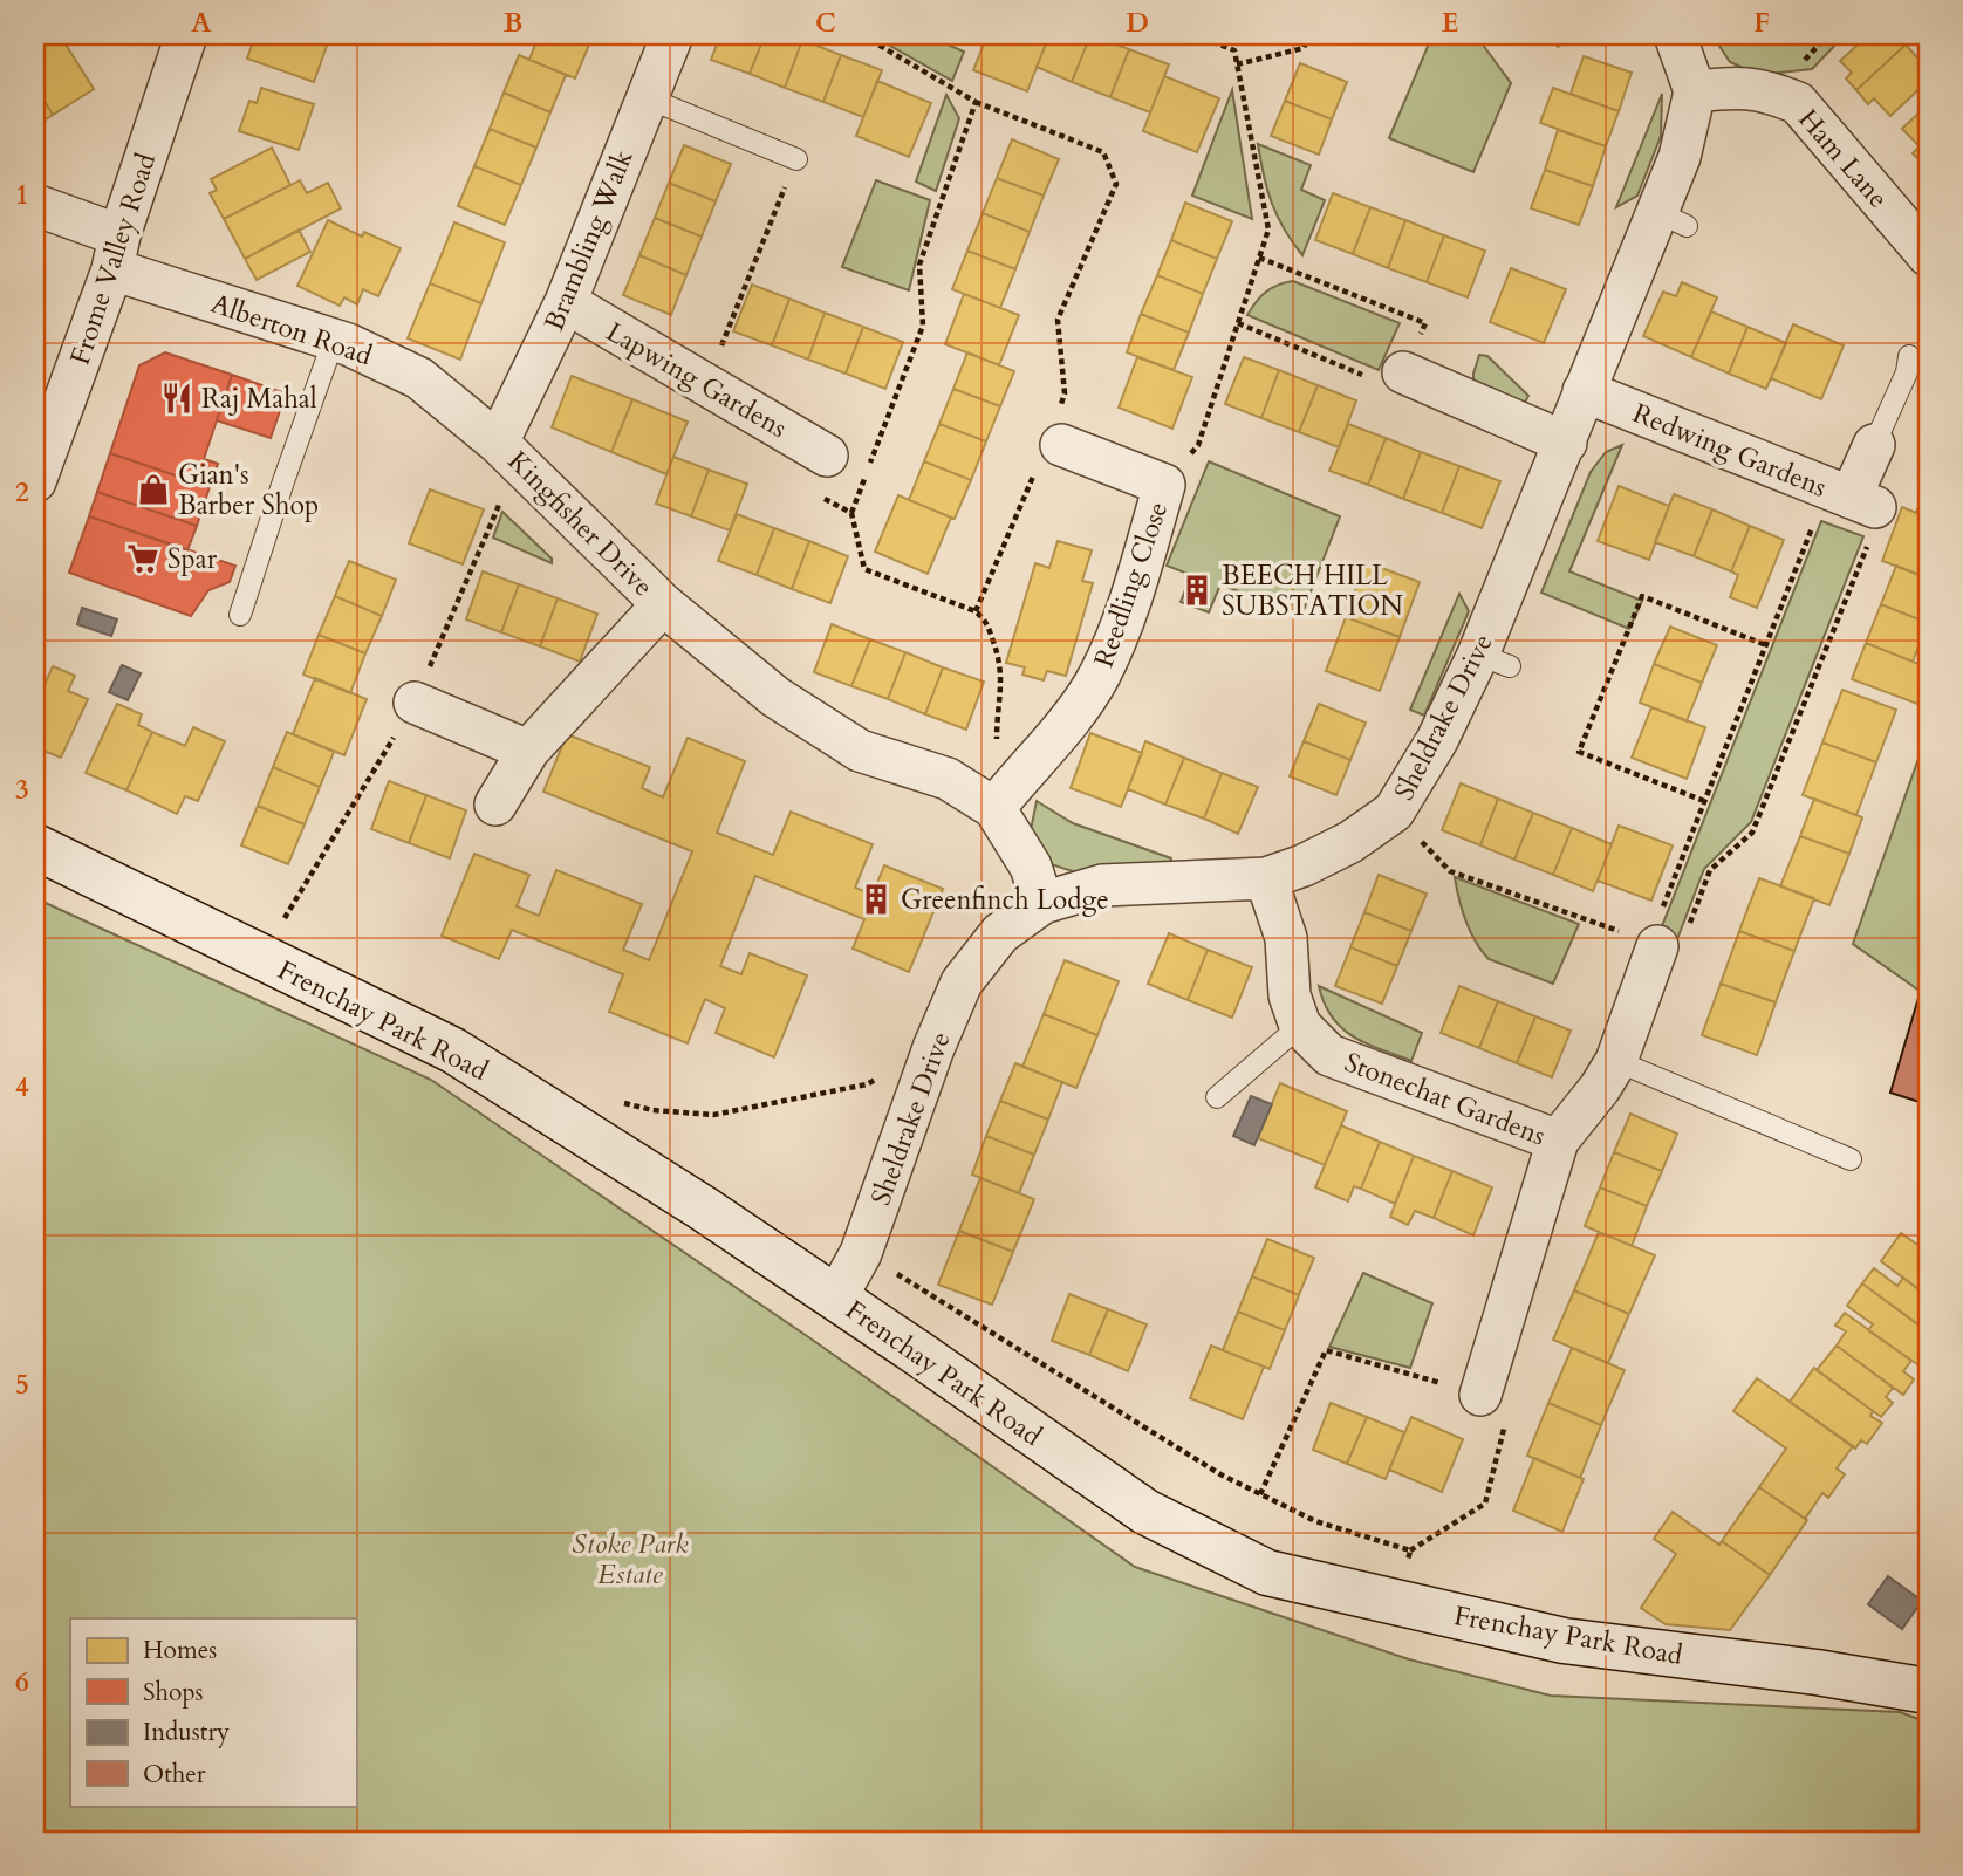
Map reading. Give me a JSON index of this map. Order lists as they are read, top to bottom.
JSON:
{
  "streets": {
    "main road": ["Frenchay Park Road"],
    "street": [
      "Ham Lane",
      "Brambling Walk",
      "Frome Valley Road",
      "Alberton Road",
      "Lapwing Gardens",
      "Redwing Gardens",
      "Kingfisher Drive",
      "Reedling Close",
      "Sheldrake Drive",
      "Stonechat Gardens"
    ]
  },
  "crossings": [
    ["Ham Lane", "Sheldrake Drive"],
    ["Brambling Walk", "Alberton Road"],
    ["Brambling Walk", "Lapwing Gardens"],
    ["Brambling Walk", "Kingfisher Drive"],
    ["Frome Valley Road", "Alberton Road"],
    ["Alberton Road", "Kingfisher Drive"],
    ["Redwing Gardens", "Sheldrake Drive"],
    ["Kingfisher Drive", "Reedling Close"],
    ["Kingfisher Drive", "Sheldrake Drive"],
    ["Sheldrake Drive", "Frenchay Park Road"],
    ["Sheldrake Drive", "Stonechat Gardens"]
  ],
  "parks": ["Stoke Park Estate"],
  "places": {
    "restaurant": ["Raj Mahal"],
    "shop": ["Gian's Barber Shop"],
    "supermarket": ["Spar"],
    "building": ["BEECH HILL SUBSTATION", "Greenfinch Lodge"]
  },
  "legend": [
    "Homes",
    "Shops",
    "Industry",
    "Other"
  ],
  "grid": {
    "columns": [
      "A",
      "B",
      "C",
      "D",
      "E",
      "F"
    ],
    "rows": [
      "1",
      "2",
      "3",
      "4",
      "5",
      "6"
    ]
  }
}
